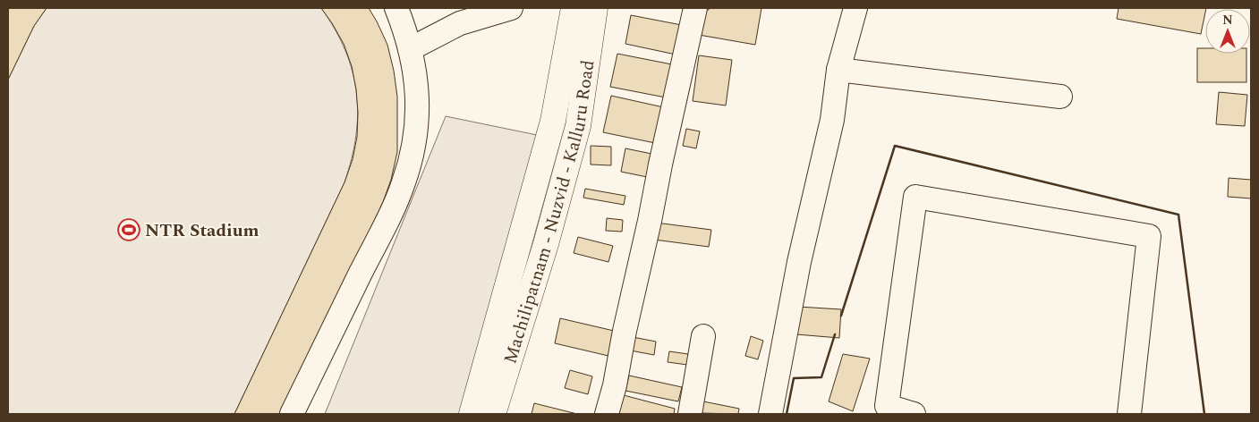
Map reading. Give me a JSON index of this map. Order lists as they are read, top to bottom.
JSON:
{
  "streets": {
    "highway": ["Machilipatnam - Nuzvid - Kalluru Road"]
  },
  "places": {
    "sports": ["NTR Stadium"]
  },
  "north": "top"
}
